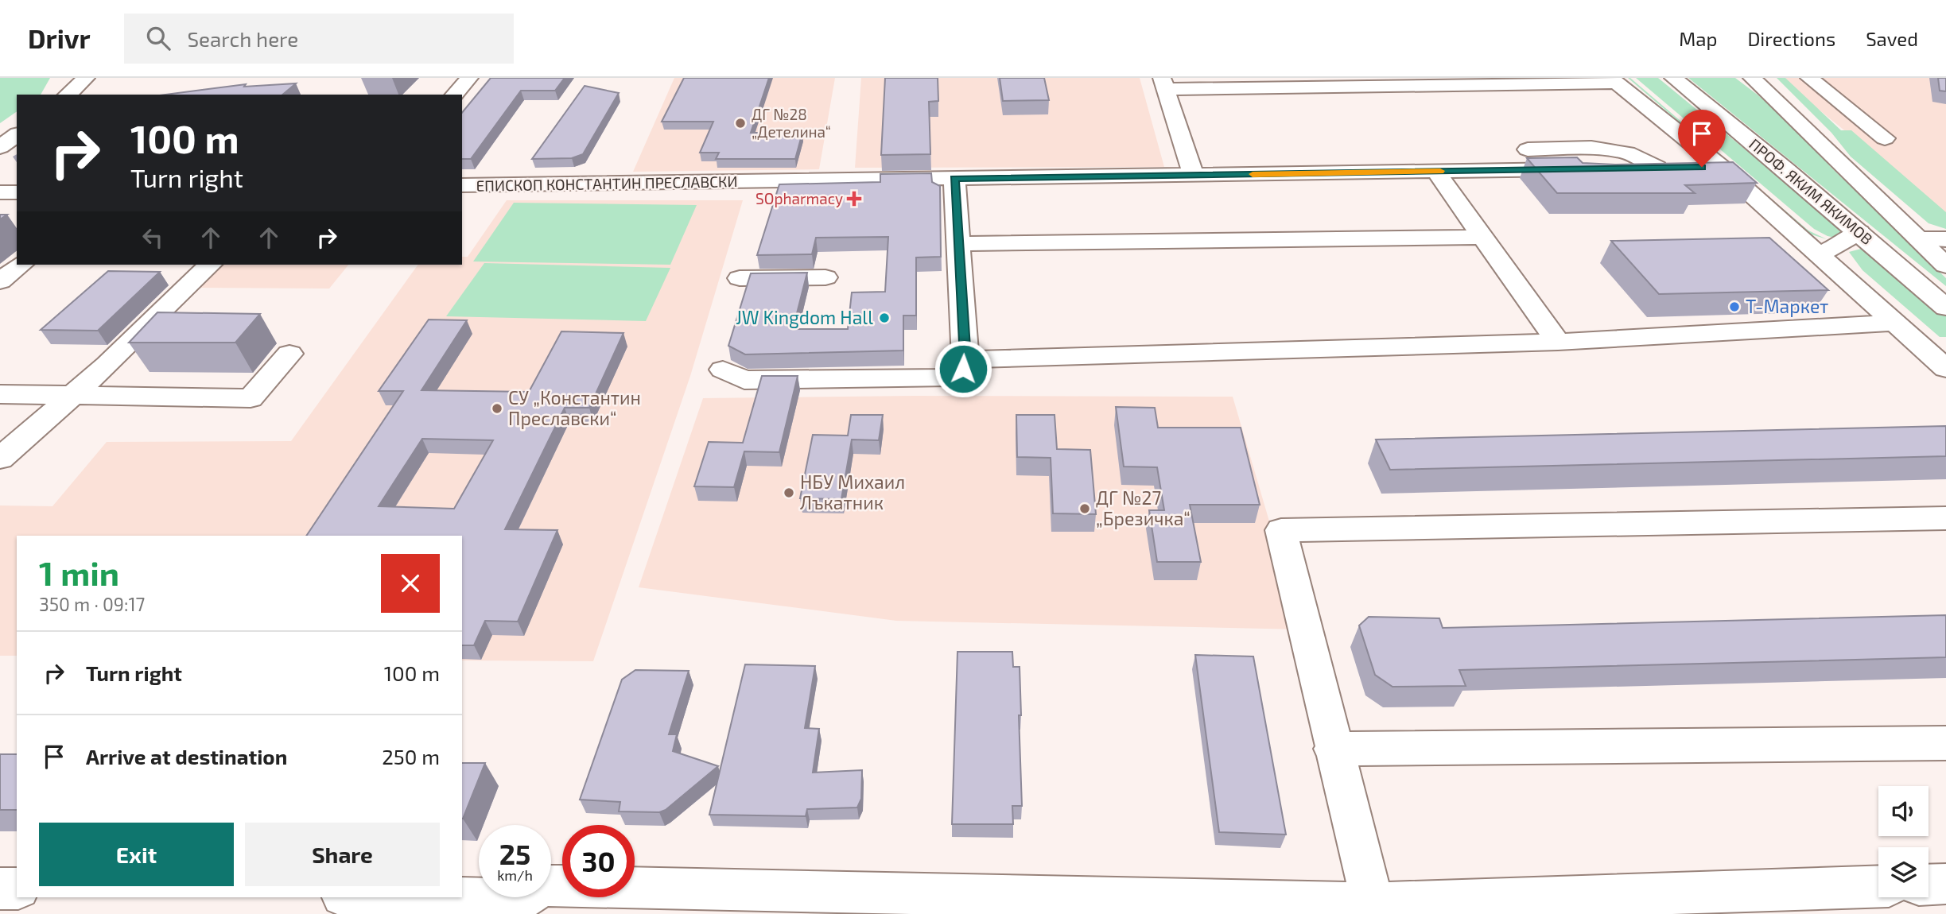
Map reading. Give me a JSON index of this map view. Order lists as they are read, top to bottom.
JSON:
{
  "streets": {
    "main road": ["ЕПИСКОП КОНСТАНТИН ПРЕСЛАВСКИ", "ПРОФ. ЯКИМ ЯКИМОВ"]
  },
  "places": {
    "other": [
      "ДГ №28 „Детелина“",
      "Т-Маркет",
      "JW Kingdom Hall",
      "СУ „Константин Преславски“",
      "НБУ Михаил Лъкатник",
      "ДГ №27 „Брезичка“"
    ],
    "health": ["SOpharmacy"]
  },
  "page": {
    "header": "Drivr",
    "search": "Search here",
    "nav": ["Map", "Directions", "Saved"],
    "turn": ["100 m", "Turn right"],
    "heading": ["1 min", "350 m · 09:17"],
    "list": [
      {
        "name": "Turn right",
        "value": "100 m"
      },
      {
        "name": "Arrive at destination",
        "value": "250 m"
      }
    ],
    "buttons": ["Exit", "Share"],
    "speed": "25 km/h",
    "limit": "30"
  }
}
